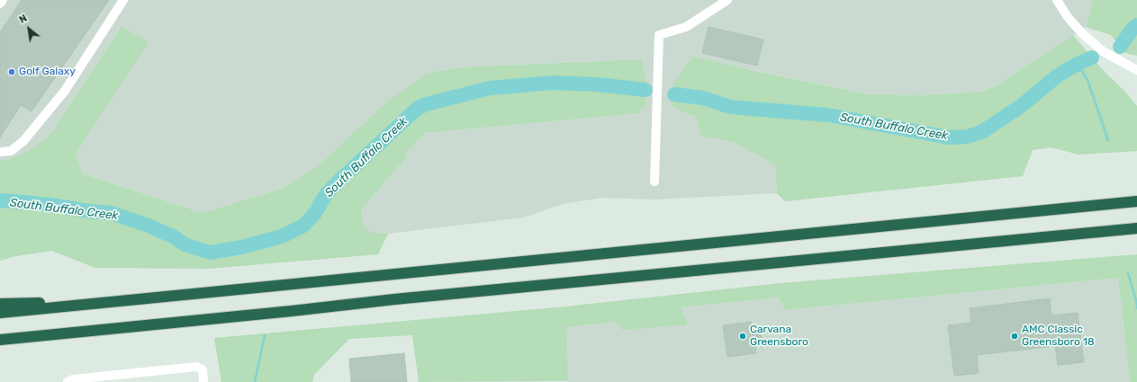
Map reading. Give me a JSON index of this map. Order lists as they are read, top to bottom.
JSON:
{
  "water": ["South Buffalo Creek"],
  "places": ["Golf Galaxy", "Carvana Greensboro", "AMC Classic Greensboro 18"],
  "north": "top left"
}
